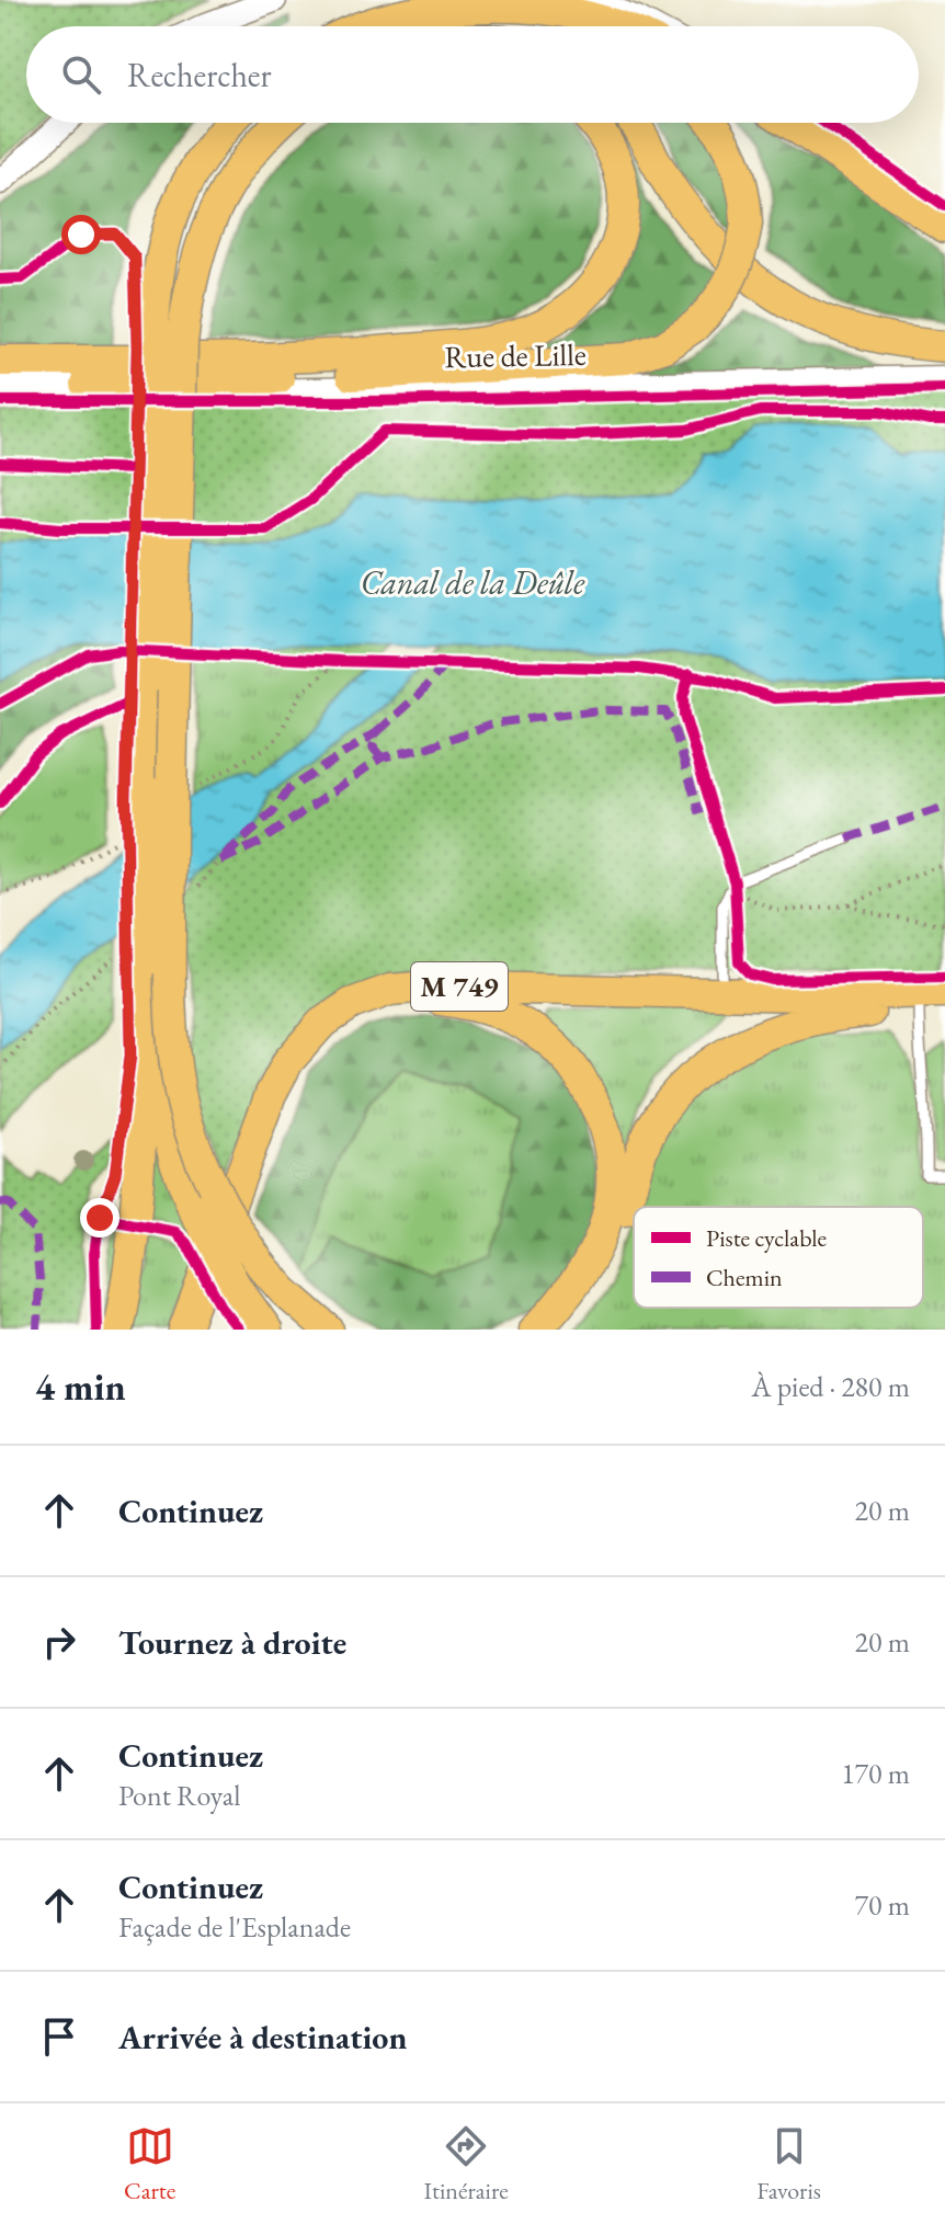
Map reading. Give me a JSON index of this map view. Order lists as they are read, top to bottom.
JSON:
{
  "streets": {
    "main road": ["M 749"],
    "street": ["Rue de Lille"]
  },
  "water": ["Canal de la Deûle"],
  "legend": ["Piste cyclable", "Chemin"],
  "page": {
    "search": "Rechercher",
    "heading": ["4 min", "À pied · 280 m"],
    "list": [
      ["Continuez", "20 m"],
      ["Tournez à droite", "20 m"],
      ["Continuez", "Pont Royal", "170 m"],
      ["Continuez", "Façade de l'Esplanade", "70 m"],
      "Arrivée à destination"
    ],
    "nav": ["Carte", "Itinéraire", "Favoris"]
  }
}
